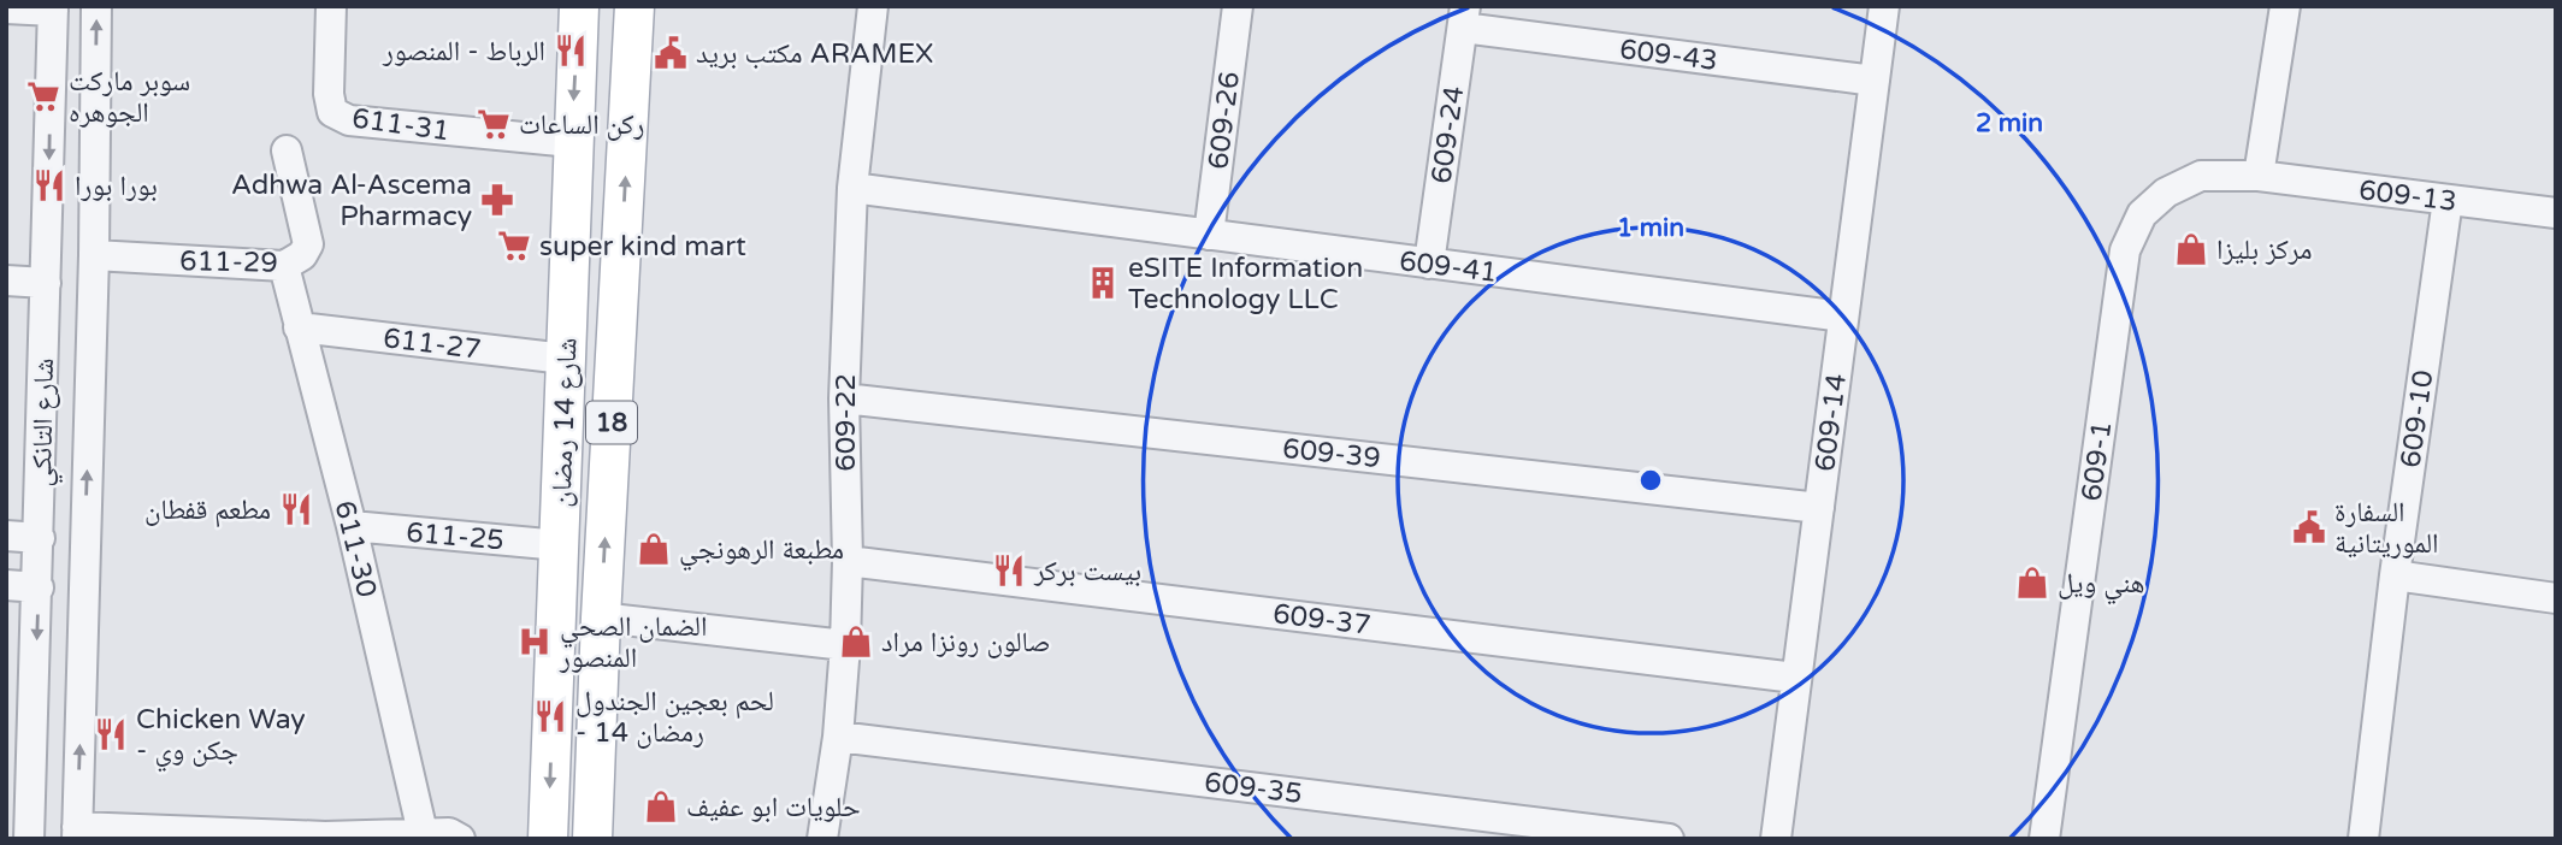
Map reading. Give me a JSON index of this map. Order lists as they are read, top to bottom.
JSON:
{
  "streets": {
    "main road": ["شارع 14 رمضان", "18"],
    "street": [
      "609-43",
      "609-26",
      "611-31",
      "609-24",
      "609-13",
      "611-29",
      "609-41",
      "611-27",
      "609-10",
      "شارع التانكي",
      "609-22",
      "609-14",
      "609-39",
      "609-1",
      "611-25",
      "611-30",
      "609-37",
      "609-35"
    ]
  },
  "crossings": [
    ["609-43", "609-24"],
    ["609-43", "609-14"],
    ["609-26", "609-41"],
    ["611-31", "شارع 14 رمضان"],
    ["609-24", "609-41"],
    ["609-13", "609-10"],
    ["609-13", "609-1"],
    ["611-29", "شارع التانكي"],
    ["611-29", "611-30"],
    ["609-41", "609-22"],
    ["609-41", "609-14"],
    ["611-27", "شارع 14 رمضان"],
    ["611-27", "611-30"],
    ["شارع 14 رمضان", "611-25"],
    ["609-22", "609-39"],
    ["609-22", "609-37"],
    ["609-22", "609-35"],
    ["609-14", "609-39"],
    ["609-14", "609-37"],
    ["611-25", "611-30"]
  ],
  "places": {
    "restaurant": [
      "الرباط - المنصور",
      "بورا بورا",
      "مطعم قفطان",
      "بيست بركر",
      "لحم بعجين الجندول - 14 رمضان",
      "Chicken Way - جكن وي"
    ],
    "public building": ["مكتب بريد ARAMEX", "السفارة الموريتانية"],
    "supermarket": ["سوبر ماركت الجوهره", "ركن الساعات", "super kind mart"],
    "pharmacy": ["Adhwa Al-Ascema Pharmacy"],
    "shop": [
      "مركز بليزا",
      "مطبعة الرهونجي",
      "هني ويل",
      "صالون رونزا مراد",
      "حلويات ابو عفيف"
    ],
    "building": ["eSITE Information Technology LLC"],
    "hospital": ["الضمان الصحي المنصور"]
  },
  "rings": ["2 min", "1 min"]
}
